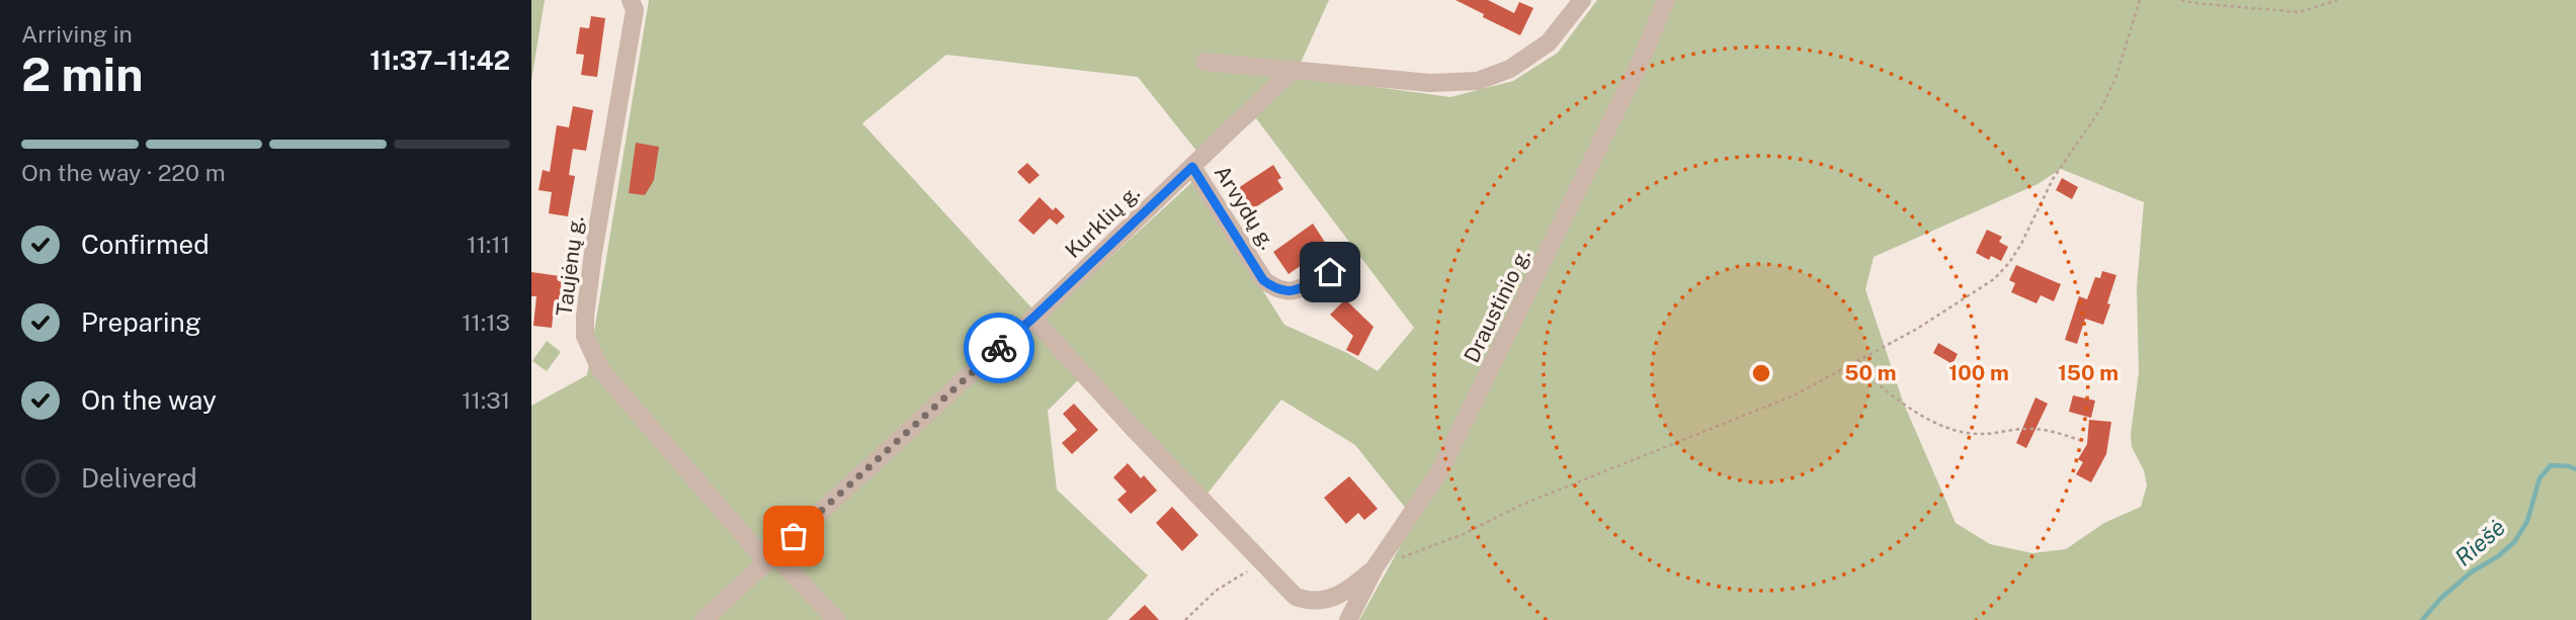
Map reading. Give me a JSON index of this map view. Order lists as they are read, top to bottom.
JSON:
{
  "streets": {
    "street": [
      "Arvydų g.",
      "Kurklių g.",
      "Taujėnų g.",
      "Draustinio g."
    ]
  },
  "crossings": [
    ["Arvydų g.", "Kurklių g."],
    ["Kurklių g.", "Taujėnų g."]
  ],
  "water": ["Riešė"],
  "page": {
    "heading": ["2 min", "Arriving in", "11:37–11:42"],
    "bar": "On the way · 220 m",
    "list": [
      ["Confirmed", "11:11"],
      ["Preparing", "11:13"],
      ["On the way", "11:31"],
      "Delivered"
    ]
  },
  "rings": ["50 m", "100 m", "150 m"]
}
